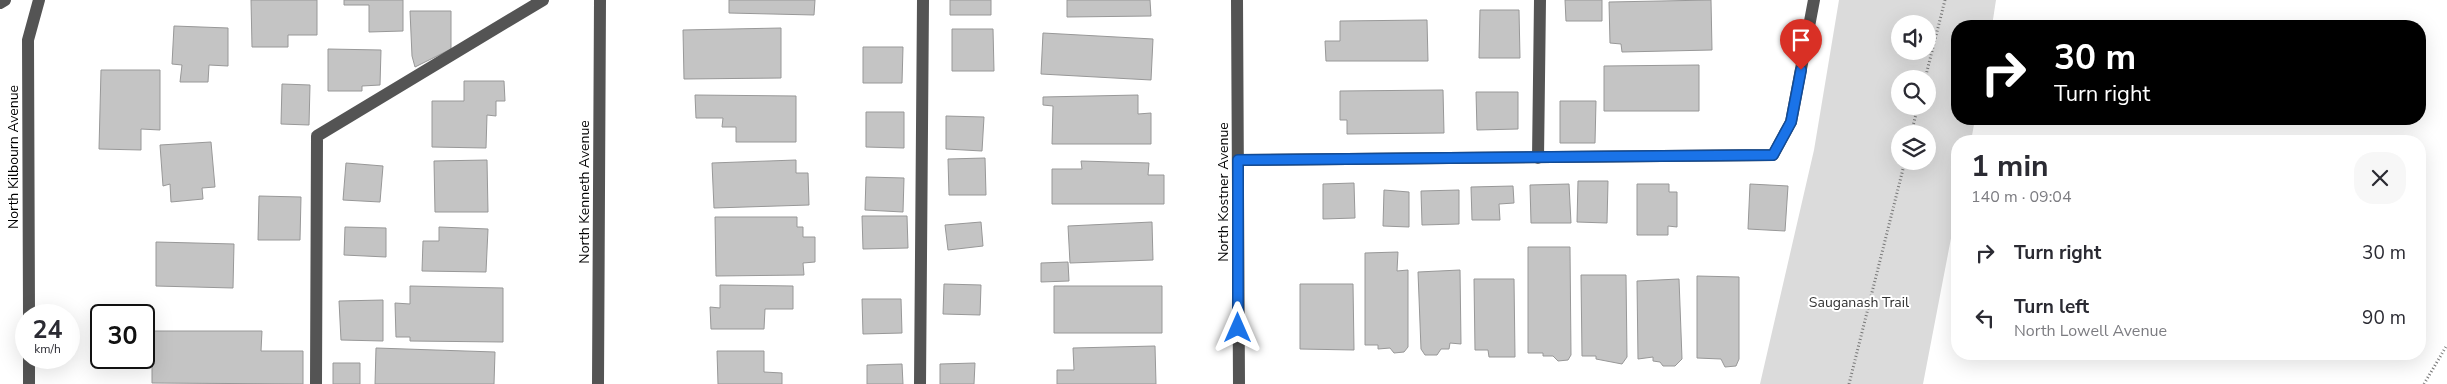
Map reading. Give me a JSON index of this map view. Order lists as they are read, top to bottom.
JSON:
{
  "streets": {
    "street": ["North Kilbourn Avenue", "North Kenneth Avenue", "North Kostner Avenue"]
  },
  "parks": ["Sauganash Trail"],
  "page": {
    "turn": ["30 m", "Turn right"],
    "heading": ["1 min", "140 m · 09:04"],
    "list": [
      {
        "name": "Turn right",
        "value": "30 m"
      },
      {
        "name": "Turn left",
        "note": "North Lowell Avenue",
        "value": "90 m"
      }
    ],
    "speed": "24 km/h",
    "limit": "30"
  }
}
